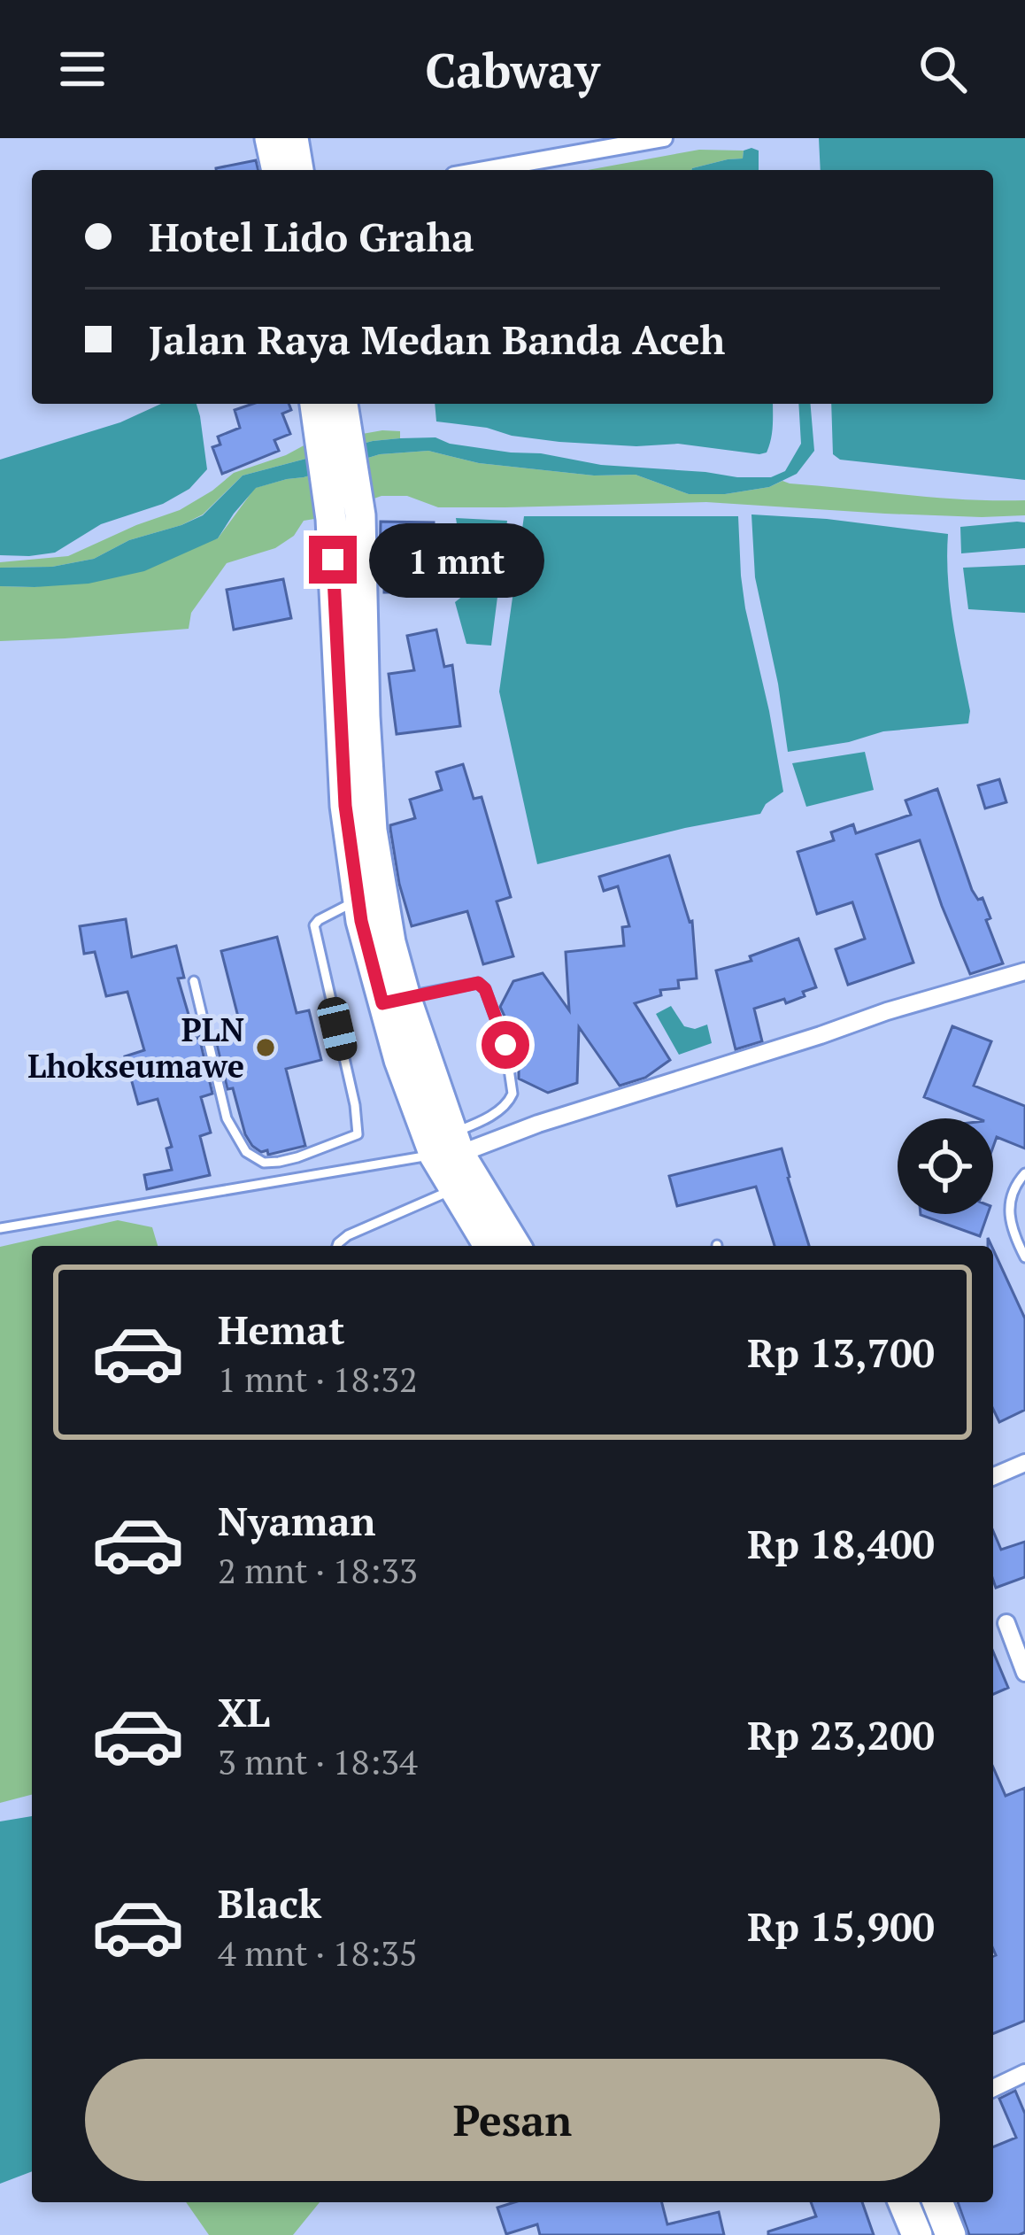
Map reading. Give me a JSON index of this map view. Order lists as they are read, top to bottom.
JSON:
{
  "places": ["PLN Lhokseumawe"],
  "page": {
    "header": "Cabway",
    "banner": ["Hotel Lido Graha", "Jalan Raya Medan Banda Aceh"],
    "bubble": "1 mnt",
    "list": [
      {
        "name": "Hemat",
        "note": "1 mnt · 18:32",
        "value": "Rp 13,700"
      },
      {
        "name": "Nyaman",
        "note": "2 mnt · 18:33",
        "value": "Rp 18,400"
      },
      {
        "name": "XL",
        "note": "3 mnt · 18:34",
        "value": "Rp 23,200"
      },
      {
        "name": "Black",
        "note": "4 mnt · 18:35",
        "value": "Rp 15,900"
      }
    ],
    "buttons": "Pesan"
  }
}
